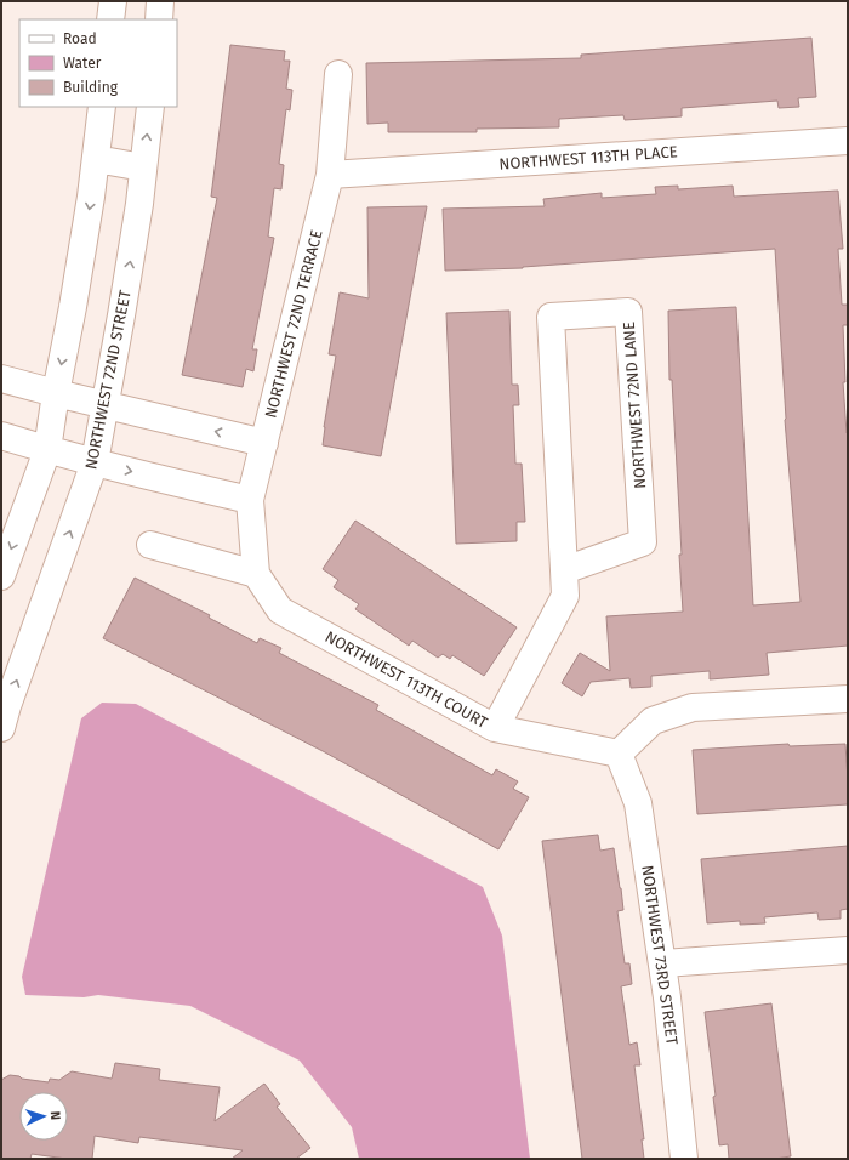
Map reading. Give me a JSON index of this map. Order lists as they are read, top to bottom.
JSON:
{
  "streets": {
    "street": [
      "NORTHWEST 113TH PLACE",
      "NORTHWEST 72ND TERRACE",
      "NORTHWEST 72ND STREET",
      "NORTHWEST 72ND LANE",
      "NORTHWEST 113TH COURT",
      "NORTHWEST 73RD STREET"
    ]
  },
  "crossings": [
    ["NORTHWEST 113TH PLACE", "NORTHWEST 72ND TERRACE"],
    ["NORTHWEST 72ND TERRACE", "NORTHWEST 113TH COURT"],
    ["NORTHWEST 72ND LANE", "NORTHWEST 113TH COURT"],
    ["NORTHWEST 113TH COURT", "NORTHWEST 73RD STREET"]
  ],
  "legend": ["Road", "Water", "Building"],
  "north": "right"
}
